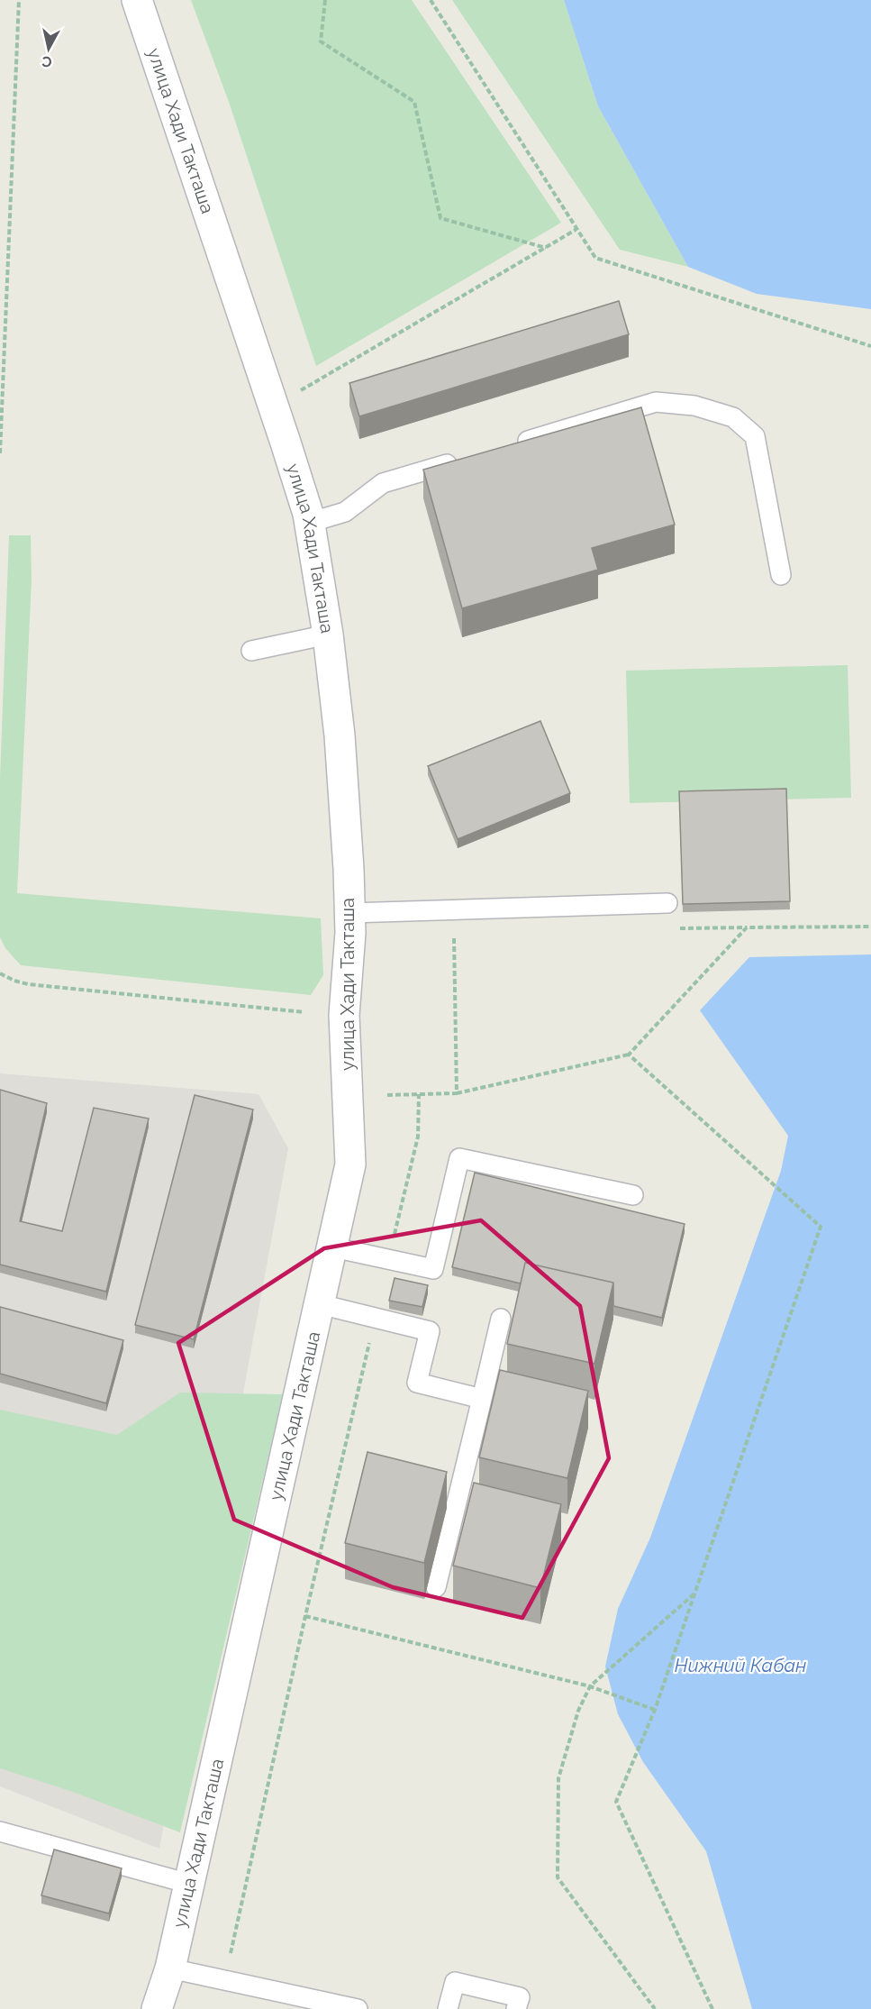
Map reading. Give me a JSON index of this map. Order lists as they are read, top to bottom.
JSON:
{
  "streets": {
    "street": ["улица Хади Такташа"]
  },
  "water": ["Нижний Кабан"],
  "north": "bottom"
}
